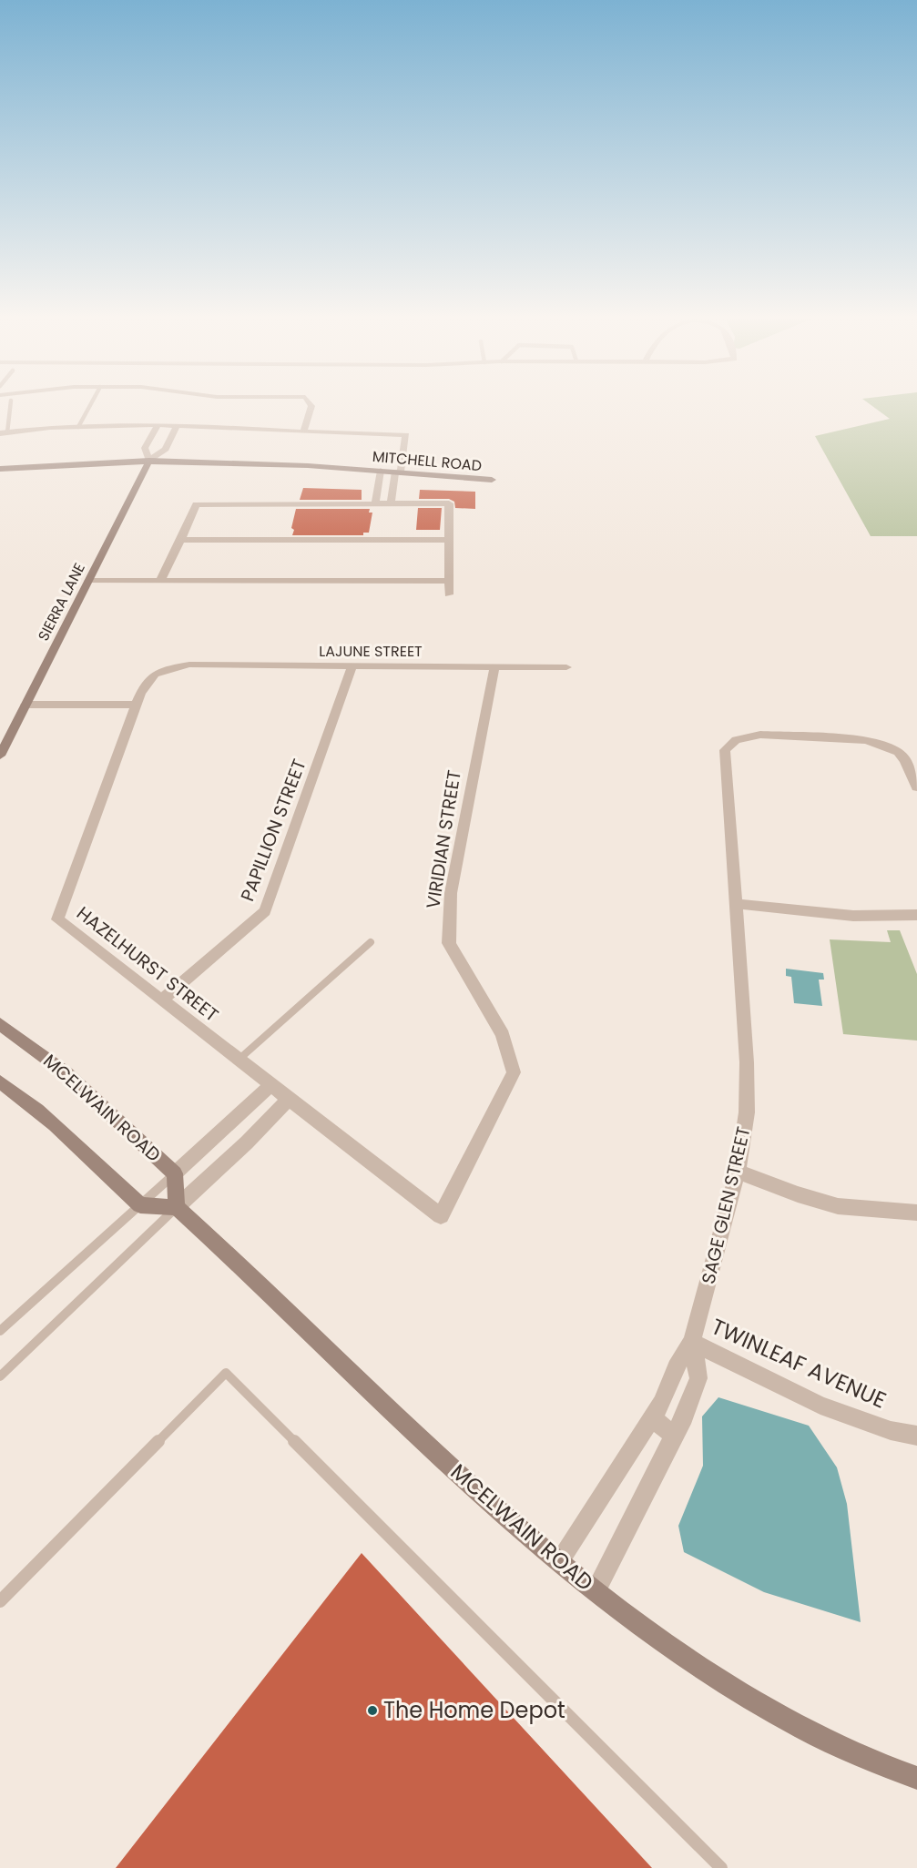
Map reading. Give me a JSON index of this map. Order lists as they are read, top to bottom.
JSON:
{
  "streets": {
    "street": [
      "MITCHELL ROAD",
      "SIERRA LANE",
      "LAJUNE STREET",
      "PAPILLION STREET",
      "VIRIDIAN STREET",
      "HAZELHURST STREET",
      "MCELWAIN ROAD",
      "SAGE GLEN STREET",
      "TWINLEAF AVENUE"
    ]
  },
  "crossings": [
    ["MITCHELL ROAD", "SIERRA LANE"],
    ["LAJUNE STREET", "PAPILLION STREET"],
    ["LAJUNE STREET", "VIRIDIAN STREET"],
    ["LAJUNE STREET", "HAZELHURST STREET"],
    ["PAPILLION STREET", "HAZELHURST STREET"],
    ["VIRIDIAN STREET", "HAZELHURST STREET"],
    ["MCELWAIN ROAD", "SAGE GLEN STREET"],
    ["SAGE GLEN STREET", "TWINLEAF AVENUE"]
  ],
  "places": ["The Home Depot"]
}
